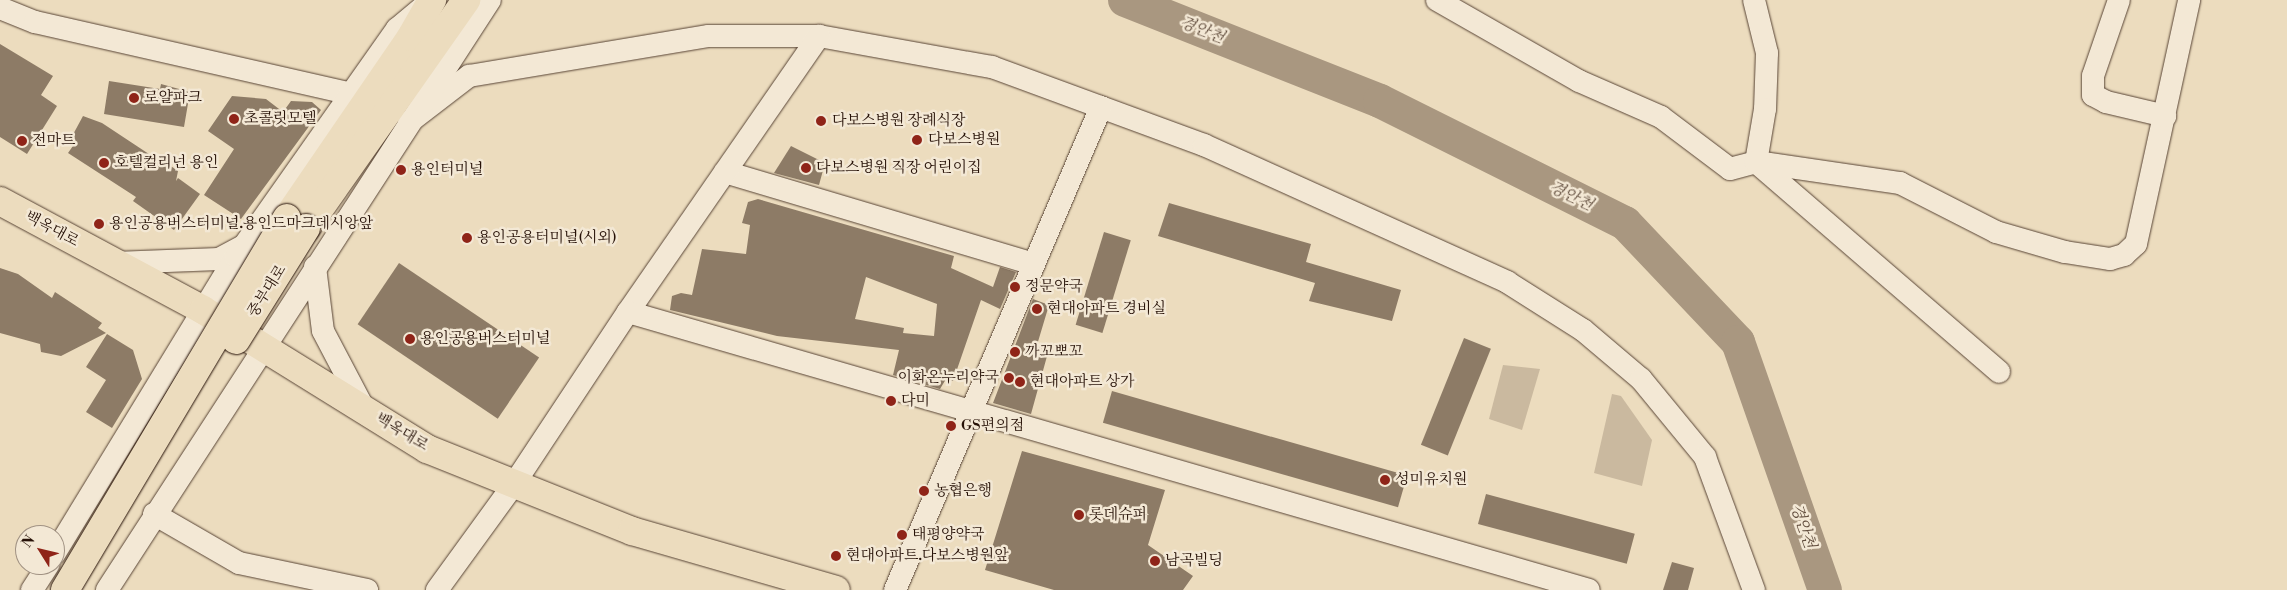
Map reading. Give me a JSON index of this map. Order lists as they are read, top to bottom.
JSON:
{
  "streets": {
    "main road": ["백옥대로", "중부대로"]
  },
  "water": ["경안천"],
  "places": [
    "로얄파크",
    "초콜릿모텔",
    "다보스병원 장례식장",
    "다보스병원",
    "전마트",
    "호텔컬리넌 용인",
    "다보스병원 직장 어린이집",
    "용인터미널",
    "용인공용버스터미널.용인드마크데시앙앞",
    "용인공용터미널(시외)",
    "정문약국",
    "현대아파트 경비실",
    "용인공용버스터미널",
    "까꼬뽀꼬",
    "이화온누리약국",
    "현대아파트 상가",
    "다미",
    "GS편의점",
    "성미유치원",
    "농협은행",
    "롯데슈퍼",
    "태평양약국",
    "현대아파트.다보스병원앞",
    "남곡빌딩"
  ],
  "north": "top left"
}
